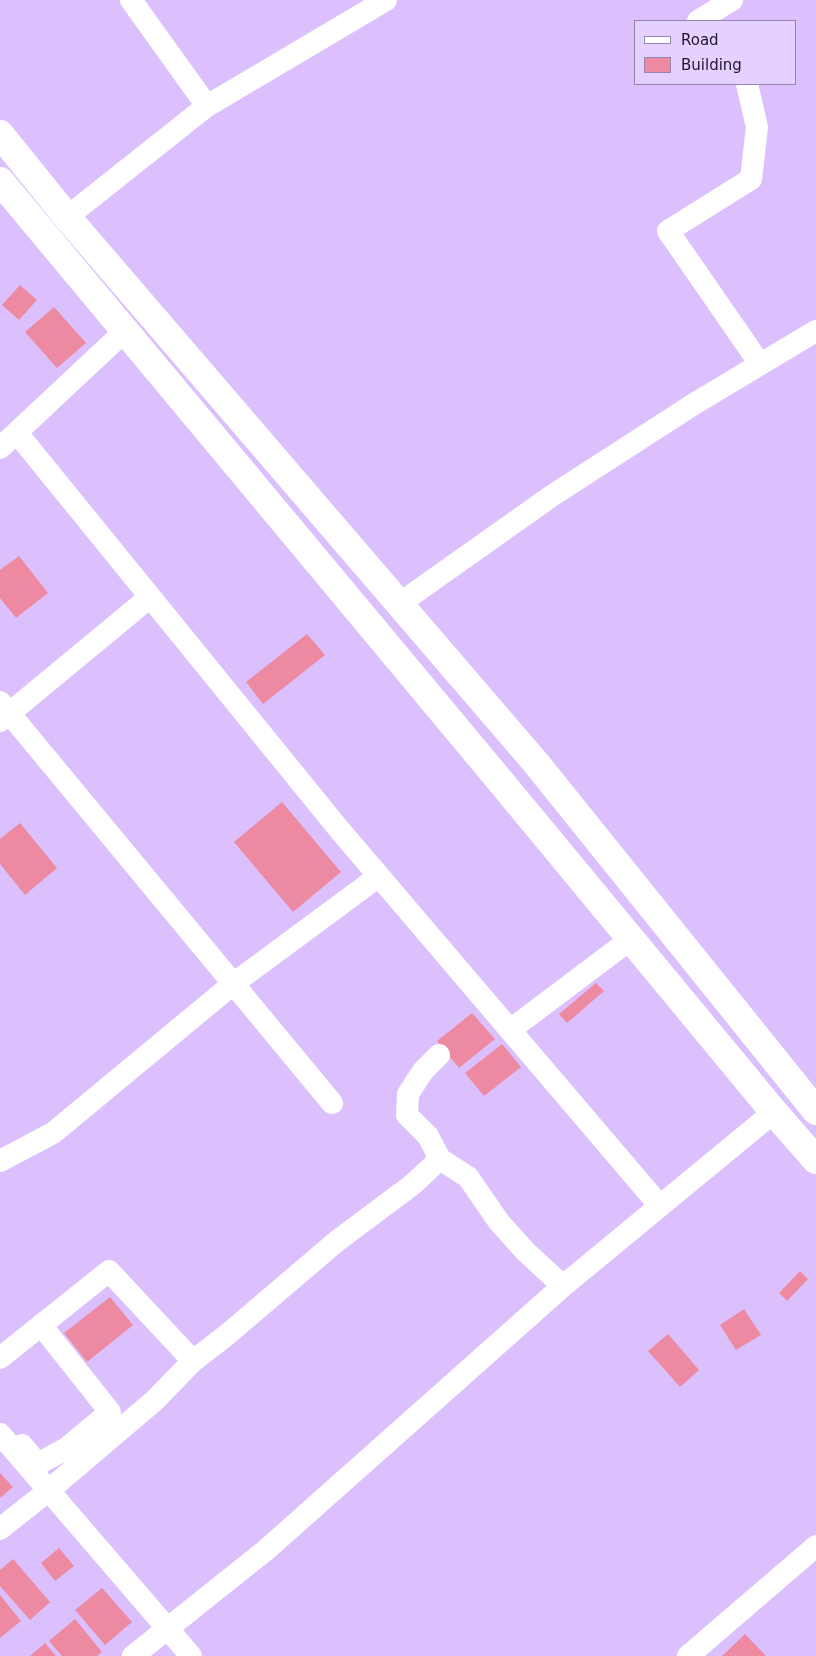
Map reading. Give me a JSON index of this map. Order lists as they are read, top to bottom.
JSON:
{
  "legend": ["Road", "Building"]
}
